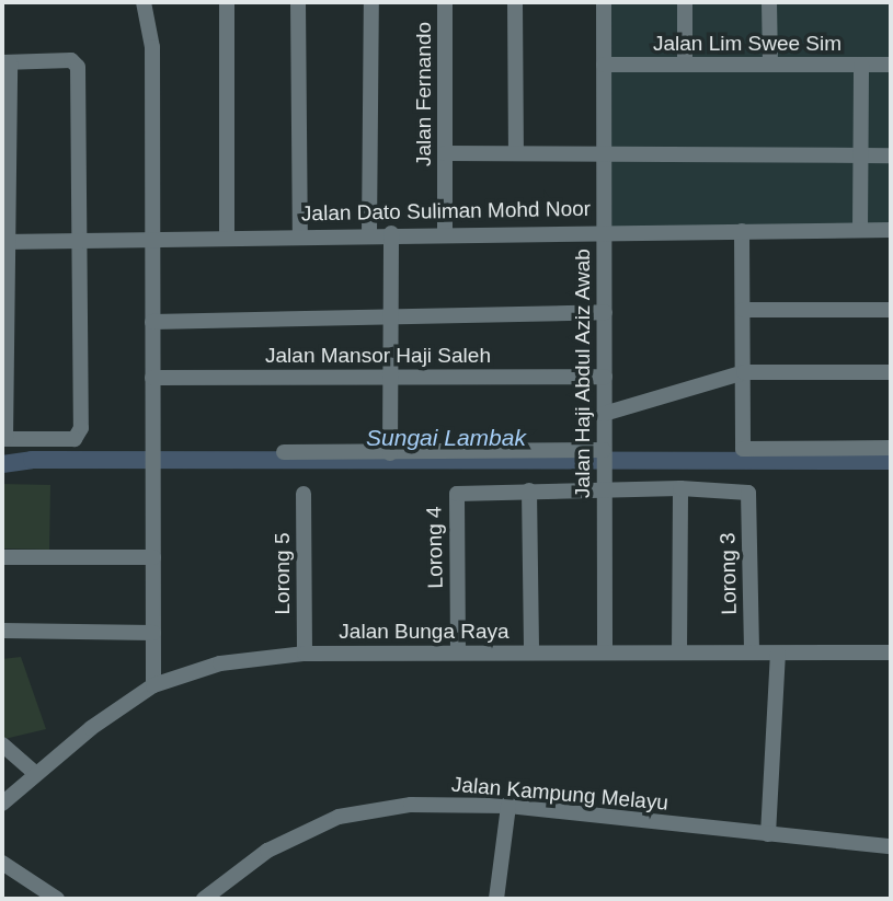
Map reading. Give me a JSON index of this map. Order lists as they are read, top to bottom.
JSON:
{
  "streets": {
    "street": [
      "Jalan Lim Swee Sim",
      "Jalan Fernando",
      "Jalan Dato Suliman Mohd Noor",
      "Jalan Mansor Haji Saleh",
      "Jalan Haji Abdul Aziz Awab",
      "Lorong 4",
      "Lorong 5",
      "Lorong 3",
      "Jalan Bunga Raya",
      "Jalan Kampung Melayu"
    ]
  },
  "crossings": [
    ["Jalan Lim Swee Sim", "Jalan Haji Abdul Aziz Awab"],
    ["Jalan Fernando", "Jalan Dato Suliman Mohd Noor"],
    ["Jalan Dato Suliman Mohd Noor", "Jalan Haji Abdul Aziz Awab"],
    ["Jalan Mansor Haji Saleh", "Jalan Haji Abdul Aziz Awab"],
    ["Jalan Haji Abdul Aziz Awab", "Jalan Bunga Raya"],
    ["Lorong 4", "Jalan Bunga Raya"],
    ["Lorong 5", "Jalan Bunga Raya"],
    ["Lorong 3", "Jalan Bunga Raya"]
  ],
  "water": ["Sungai Lambak"]
}
